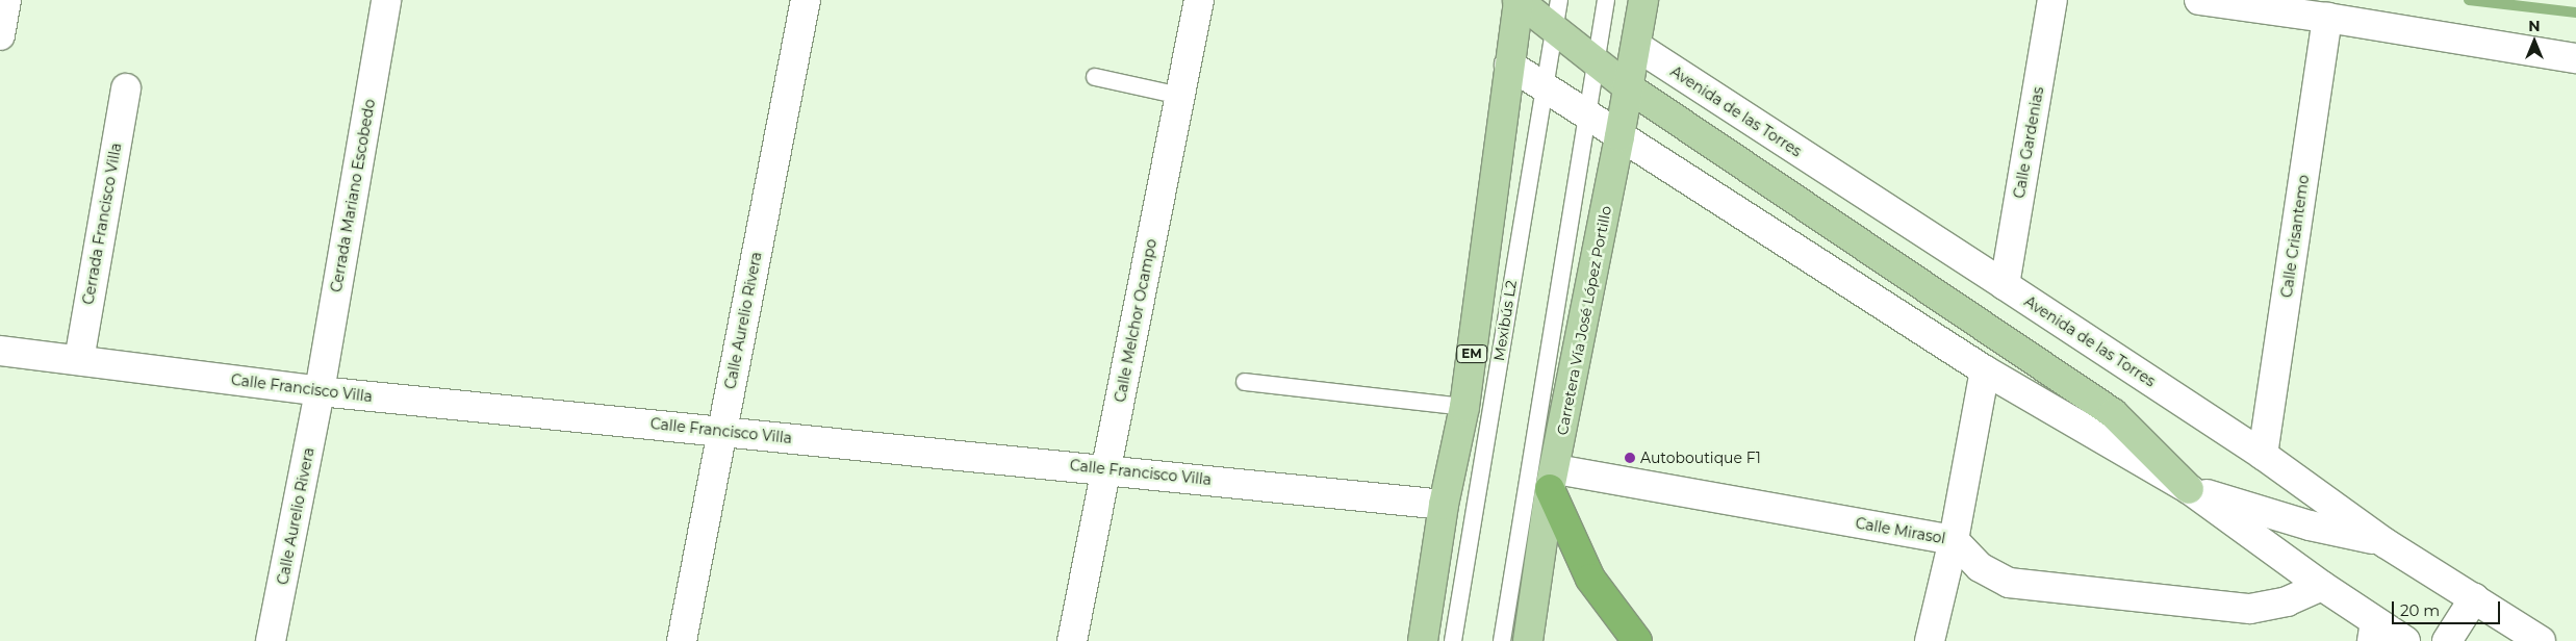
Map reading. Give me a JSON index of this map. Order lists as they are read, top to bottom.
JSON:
{
  "streets": {
    "main road": ["Carretera Vía José López Portillo", "EM"],
    "street": [
      "Avenida de las Torres",
      "Calle Gardenias",
      "Cerrada Mariano Escobedo",
      "Cerrada Francisco Villa",
      "Calle Crisantemo",
      "Calle Aurelio Rivera",
      "Calle Melchor Ocampo",
      "Calle Francisco Villa",
      "Calle Mirasol"
    ],
    "lane": ["Mexibús L2"]
  },
  "crossings": [
    ["Avenida de las Torres", "Calle Gardenias"],
    ["Avenida de las Torres", "Calle Crisantemo"],
    ["Avenida de las Torres", "Carretera Vía José López Portillo"],
    ["Cerrada Mariano Escobedo", "Calle Aurelio Rivera"],
    ["Cerrada Mariano Escobedo", "Calle Francisco Villa"],
    ["Cerrada Francisco Villa", "Calle Francisco Villa"],
    ["Calle Aurelio Rivera", "Calle Francisco Villa"],
    ["Calle Melchor Ocampo", "Calle Francisco Villa"],
    ["Carretera Vía José López Portillo", "Calle Mirasol"],
    ["EM", "Calle Francisco Villa"]
  ],
  "places": ["Autoboutique F1"],
  "scale_bar": "20 m",
  "north": "top"
}
